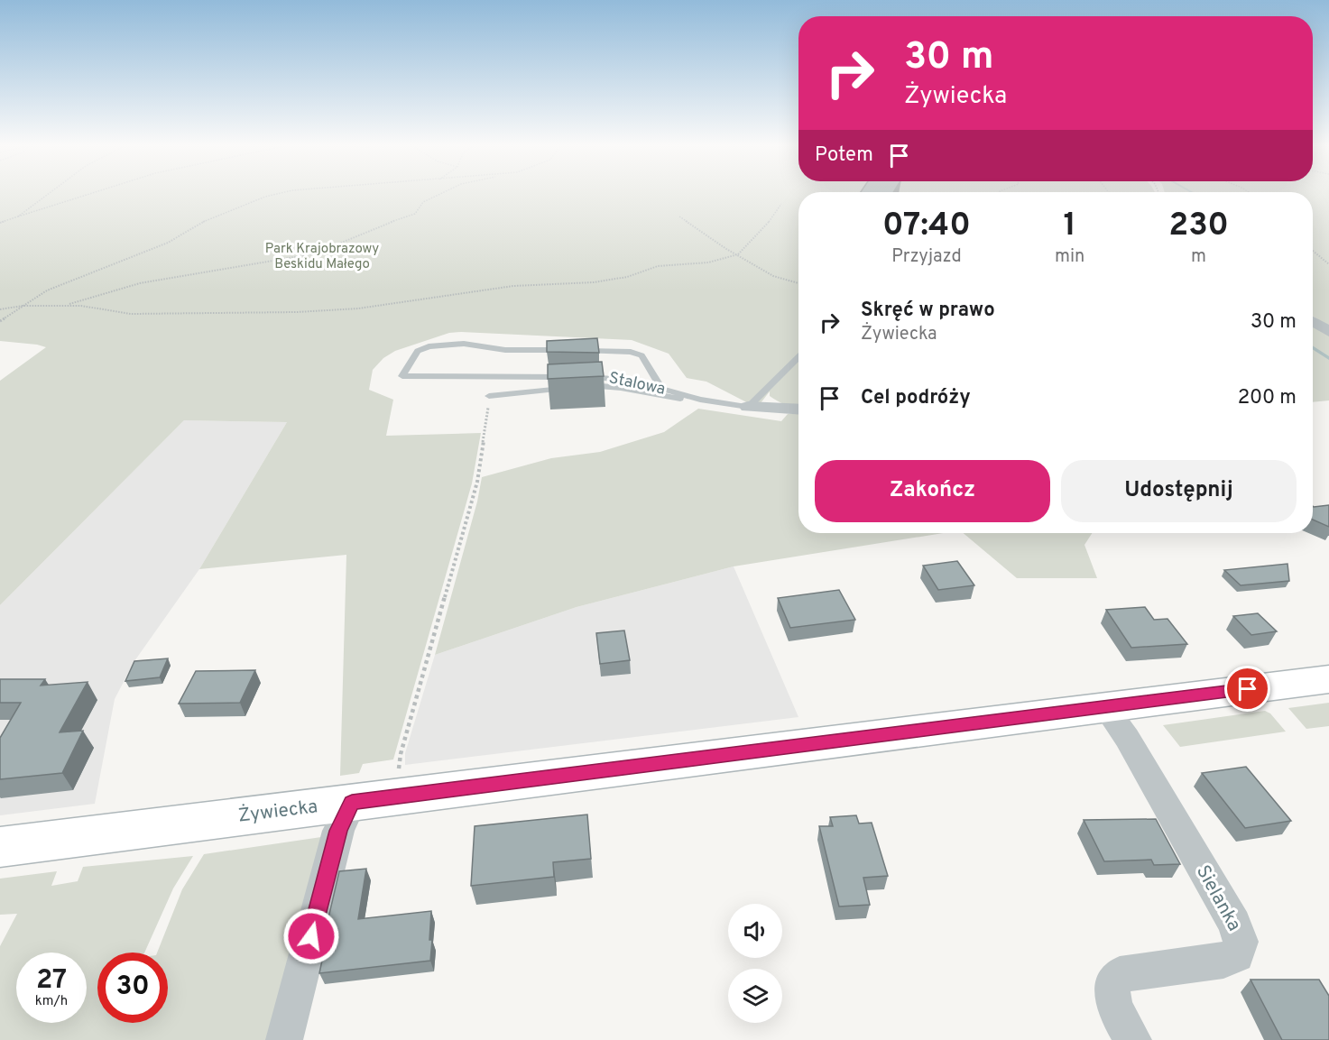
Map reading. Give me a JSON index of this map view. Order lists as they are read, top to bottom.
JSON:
{
  "streets": {
    "main road": ["Żywiecka"],
    "street": ["Stalowa", "Sielanka"]
  },
  "crossings": [
    ["Żywiecka", "Sielanka"]
  ],
  "parks": ["Park Krajobrazowy Beskidu Małego"],
  "page": {
    "turn": ["30 m", "Żywiecka"],
    "then": "Potem",
    "eta": [
      "07:40",
      "Przyjazd",
      "1",
      "min",
      "230",
      "m"
    ],
    "list": [
      {
        "name": "Skręć w prawo",
        "note": "Żywiecka",
        "value": "30 m"
      },
      {
        "name": "Cel podróży",
        "value": "200 m"
      }
    ],
    "buttons": ["Zakończ", "Udostępnij"],
    "speed": "27 km/h",
    "limit": "30"
  }
}
